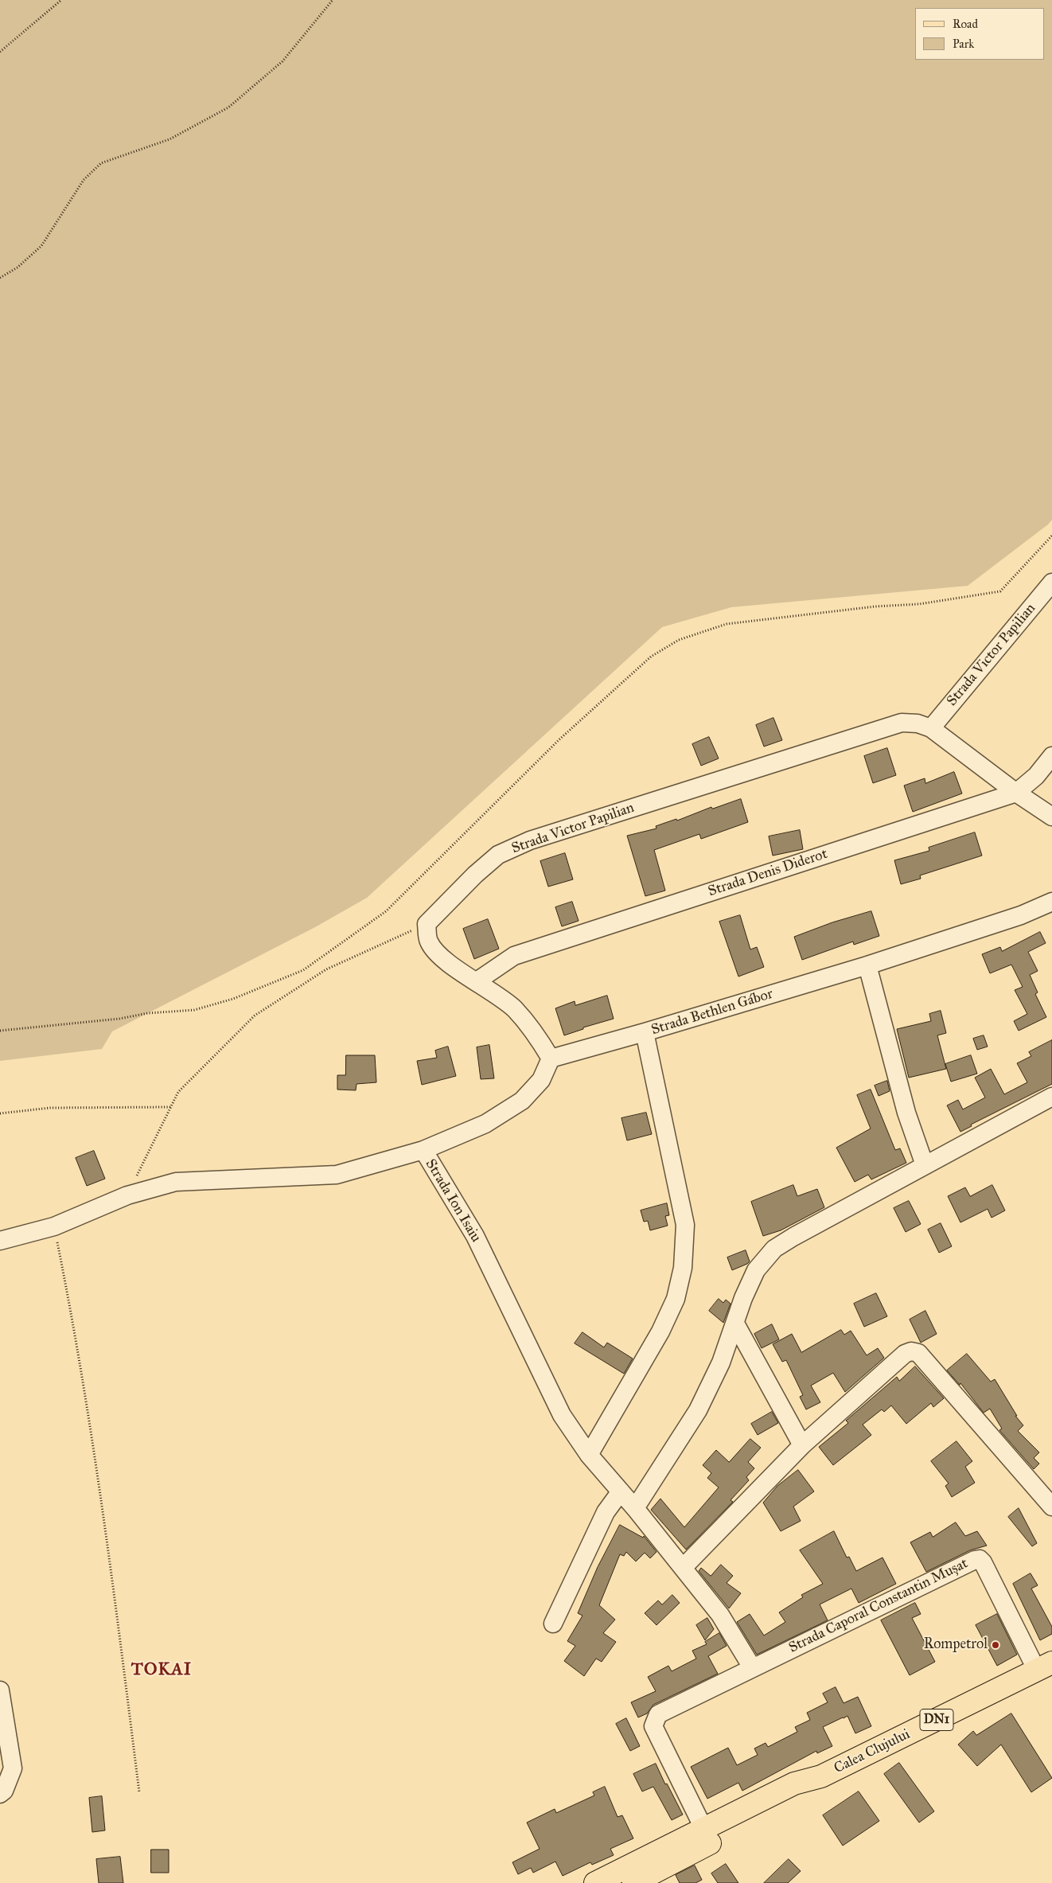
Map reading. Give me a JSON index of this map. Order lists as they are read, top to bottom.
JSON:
{
  "streets": {
    "main road": ["DN1", "Calea Clujului"],
    "street": [
      "Strada Victor Papilian",
      "Strada Denis Diderot",
      "Strada Bethlen Gábor",
      "Strada Ion Isaiu",
      "Strada Caporal Constantin Mușat"
    ]
  },
  "crossings": [
    ["Strada Victor Papilian", "Strada Denis Diderot"],
    ["Strada Caporal Constantin Mușat", "Calea Clujului"]
  ],
  "districts": ["TOKAI"],
  "places": ["Rompetrol"],
  "legend": ["Road", "Park"]
}
